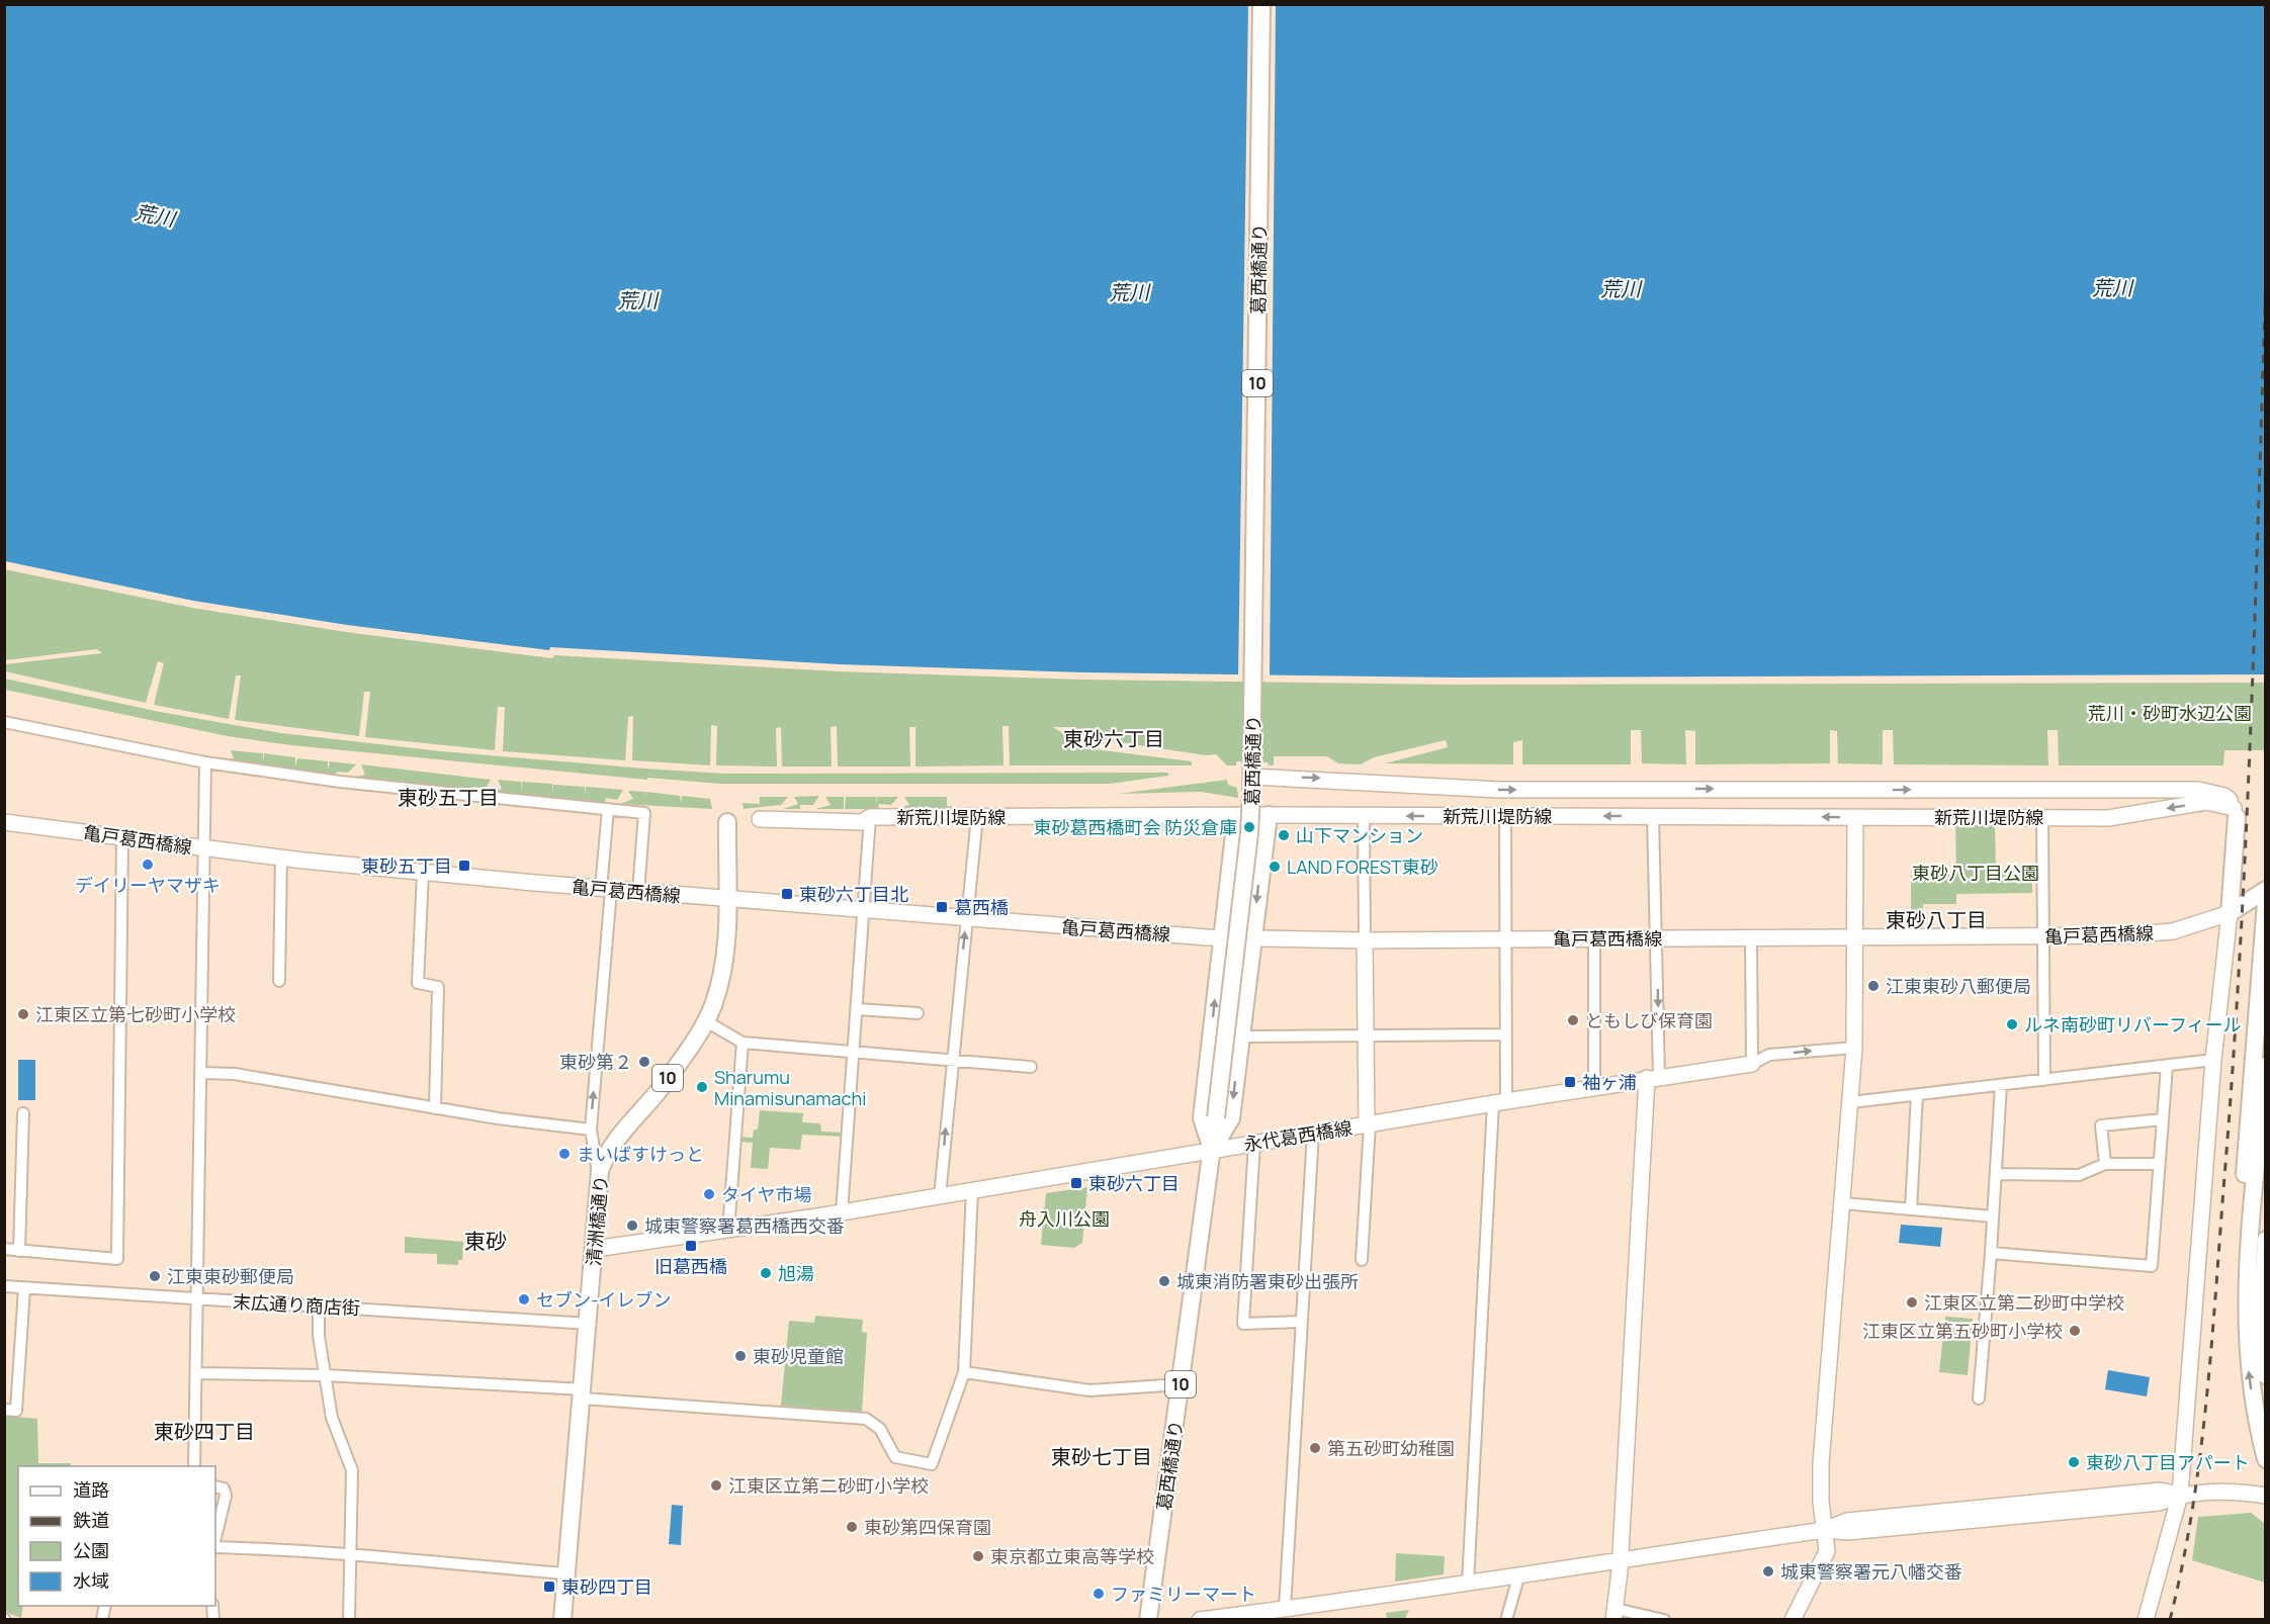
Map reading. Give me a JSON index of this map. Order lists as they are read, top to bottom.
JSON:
{
  "streets": {
    "main road": [
      "葛西橋通り",
      "10",
      "新荒川堤防線",
      "亀戸葛西橋線",
      "永代葛西橋線",
      "清洲橋通り"
    ],
    "street": ["末広通り商店街"]
  },
  "crossings": [
    ["葛西橋通り", "10"],
    ["葛西橋通り", "新荒川堤防線"],
    ["葛西橋通り", "永代葛西橋線"],
    ["10", "新荒川堤防線"],
    ["10", "亀戸葛西橋線"],
    ["10", "永代葛西橋線"],
    ["亀戸葛西橋線", "永代葛西橋線"],
    ["亀戸葛西橋線", "清洲橋通り"],
    ["永代葛西橋線", "清洲橋通り"],
    ["清洲橋通り", "末広通り商店街"]
  ],
  "districts": [
    "東砂六丁目",
    "東砂五丁目",
    "東砂八丁目",
    "東砂",
    "東砂四丁目",
    "東砂七丁目"
  ],
  "water": ["荒川"],
  "parks": ["荒川・砂町水辺公園", "東砂八丁目公園", "舟入川公園"],
  "places": {
    "other": [
      "東砂葛西橋町会 防災倉庫",
      "山下マンション",
      "デイリーヤマザキ",
      "LAND FOREST東砂",
      "江東東砂八郵便局",
      "江東区立第七砂町小学校",
      "ともしび保育園",
      "ルネ南砂町リバーフィール",
      "東砂第２",
      "Sharumu Minamisunamachi",
      "まいばすけっと",
      "タイヤ市場",
      "城東警察署葛西橋西交番",
      "旭湯",
      "江東東砂郵便局",
      "城東消防署東砂出張所",
      "セブン-イレブン",
      "江東区立第二砂町中学校",
      "江東区立第五砂町小学校",
      "東砂児童館",
      "第五砂町幼稚園",
      "東砂八丁目アパート",
      "江東区立第二砂町小学校",
      "東砂第四保育園",
      "東京都立東高等学校",
      "城東警察署元八幡交番",
      "ファミリーマート"
    ],
    "transit": [
      "東砂五丁目",
      "東砂六丁目北",
      "葛西橋",
      "袖ヶ浦",
      "東砂六丁目",
      "旧葛西橋",
      "東砂四丁目"
    ]
  },
  "legend": [
    "道路",
    "鉄道",
    "公園",
    "水域"
  ]
}
